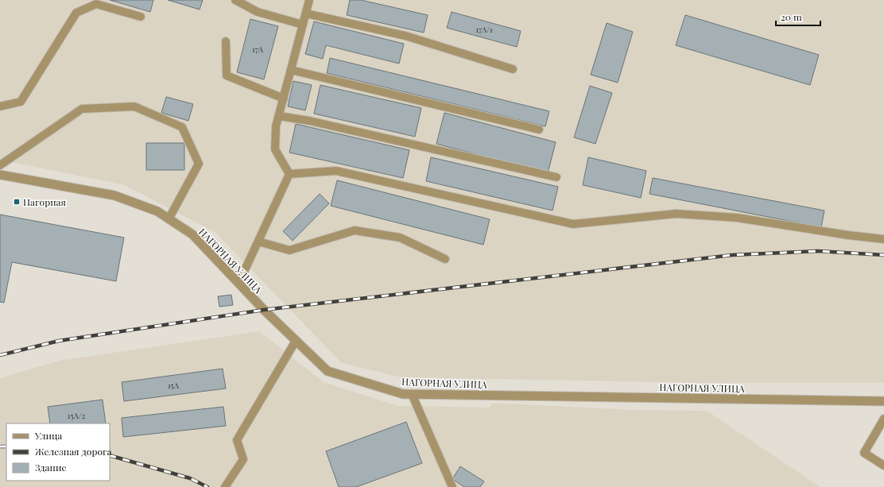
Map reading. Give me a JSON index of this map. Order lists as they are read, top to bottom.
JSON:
{
  "streets": {
    "street": ["НАГОРНАЯ УЛИЦА"]
  },
  "places": {
    "transit": ["Нагорная"]
  },
  "house_numbers": [
    "17А/1",
    "17А",
    "15А",
    "15А/2"
  ],
  "legend": ["Улица", "Железная дорога", "Здание"],
  "scale_bar": "20 m"
}
